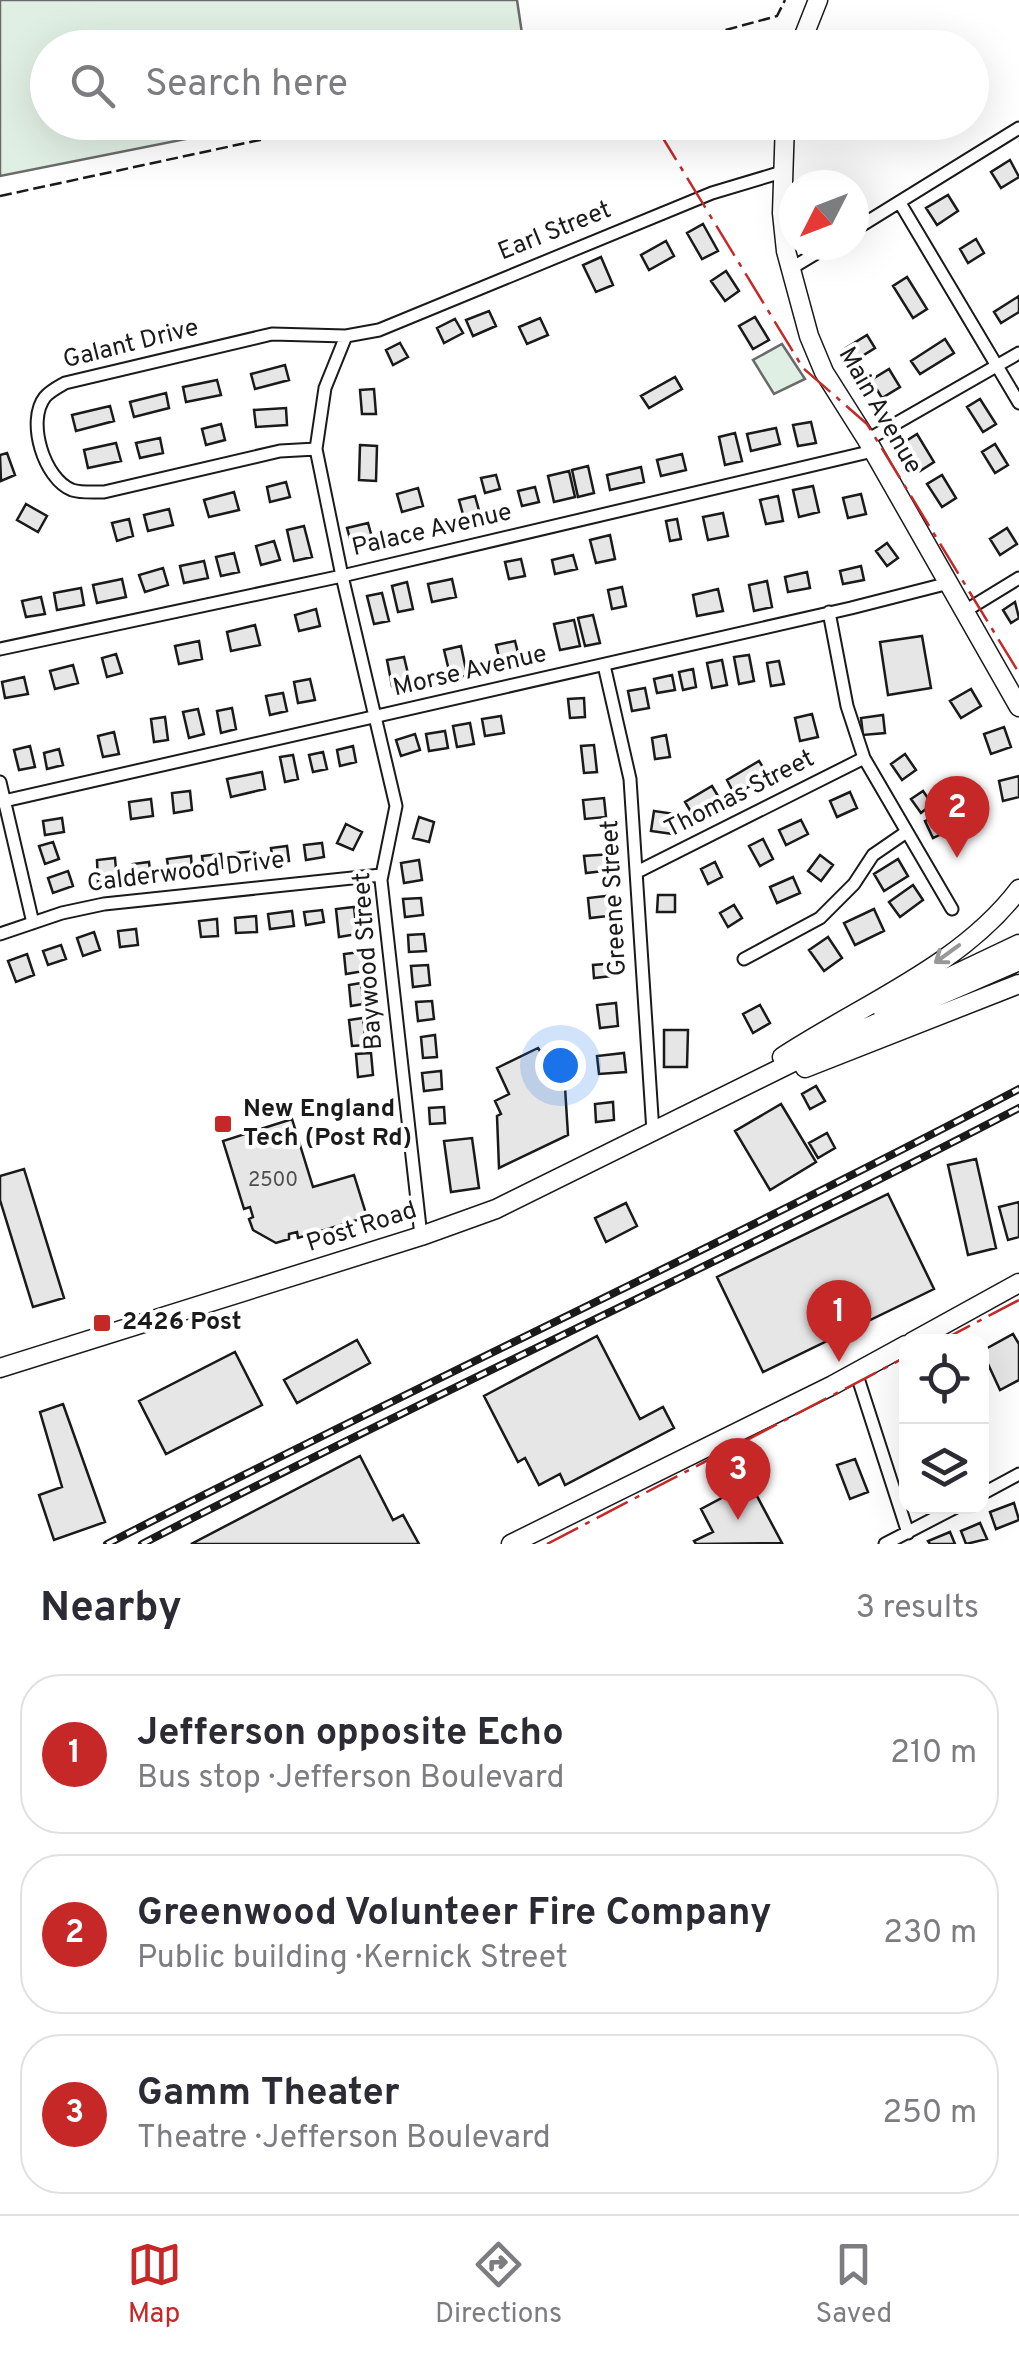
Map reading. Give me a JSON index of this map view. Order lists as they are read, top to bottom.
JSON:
{
  "streets": {
    "main road": ["Main Avenue", "Post Road"],
    "street": [
      "Earl Street",
      "Galant Drive",
      "Palace Avenue",
      "Morse Avenue",
      "Thomas Street",
      "Calderwood Drive",
      "Greene Street",
      "Baywood Street"
    ]
  },
  "crossings": [
    ["Earl Street", "Galant Drive"],
    ["Earl Street", "Baywood Street"],
    ["Galant Drive", "Baywood Street"],
    ["Main Avenue", "Palace Avenue"],
    ["Main Avenue", "Morse Avenue"],
    ["Palace Avenue", "Baywood Street"],
    ["Morse Avenue", "Greene Street"],
    ["Morse Avenue", "Baywood Street"],
    ["Thomas Street", "Greene Street"],
    ["Calderwood Drive", "Baywood Street"],
    ["Greene Street", "Post Road"],
    ["Baywood Street", "Post Road"]
  ],
  "places": {
    "transit": ["New England Tech (Post Rd)", "2426 Post"]
  },
  "house_numbers": ["2500"],
  "north": "bottom left",
  "page": {
    "search": "Search here",
    "pins": ["2", "1", "3"],
    "heading": ["Nearby", "3 results"],
    "list": [
      {
        "mark": "1",
        "name": "Jefferson opposite Echo",
        "note": "Bus stop · Jefferson Boulevard",
        "value": "210 m"
      },
      {
        "mark": "2",
        "name": "Greenwood Volunteer Fire Company",
        "note": "Public building · Kernick Street",
        "value": "230 m"
      },
      {
        "mark": "3",
        "name": "Gamm Theater",
        "note": "Theatre · Jefferson Boulevard",
        "value": "250 m"
      }
    ],
    "nav": ["Map", "Directions", "Saved"]
  }
}
